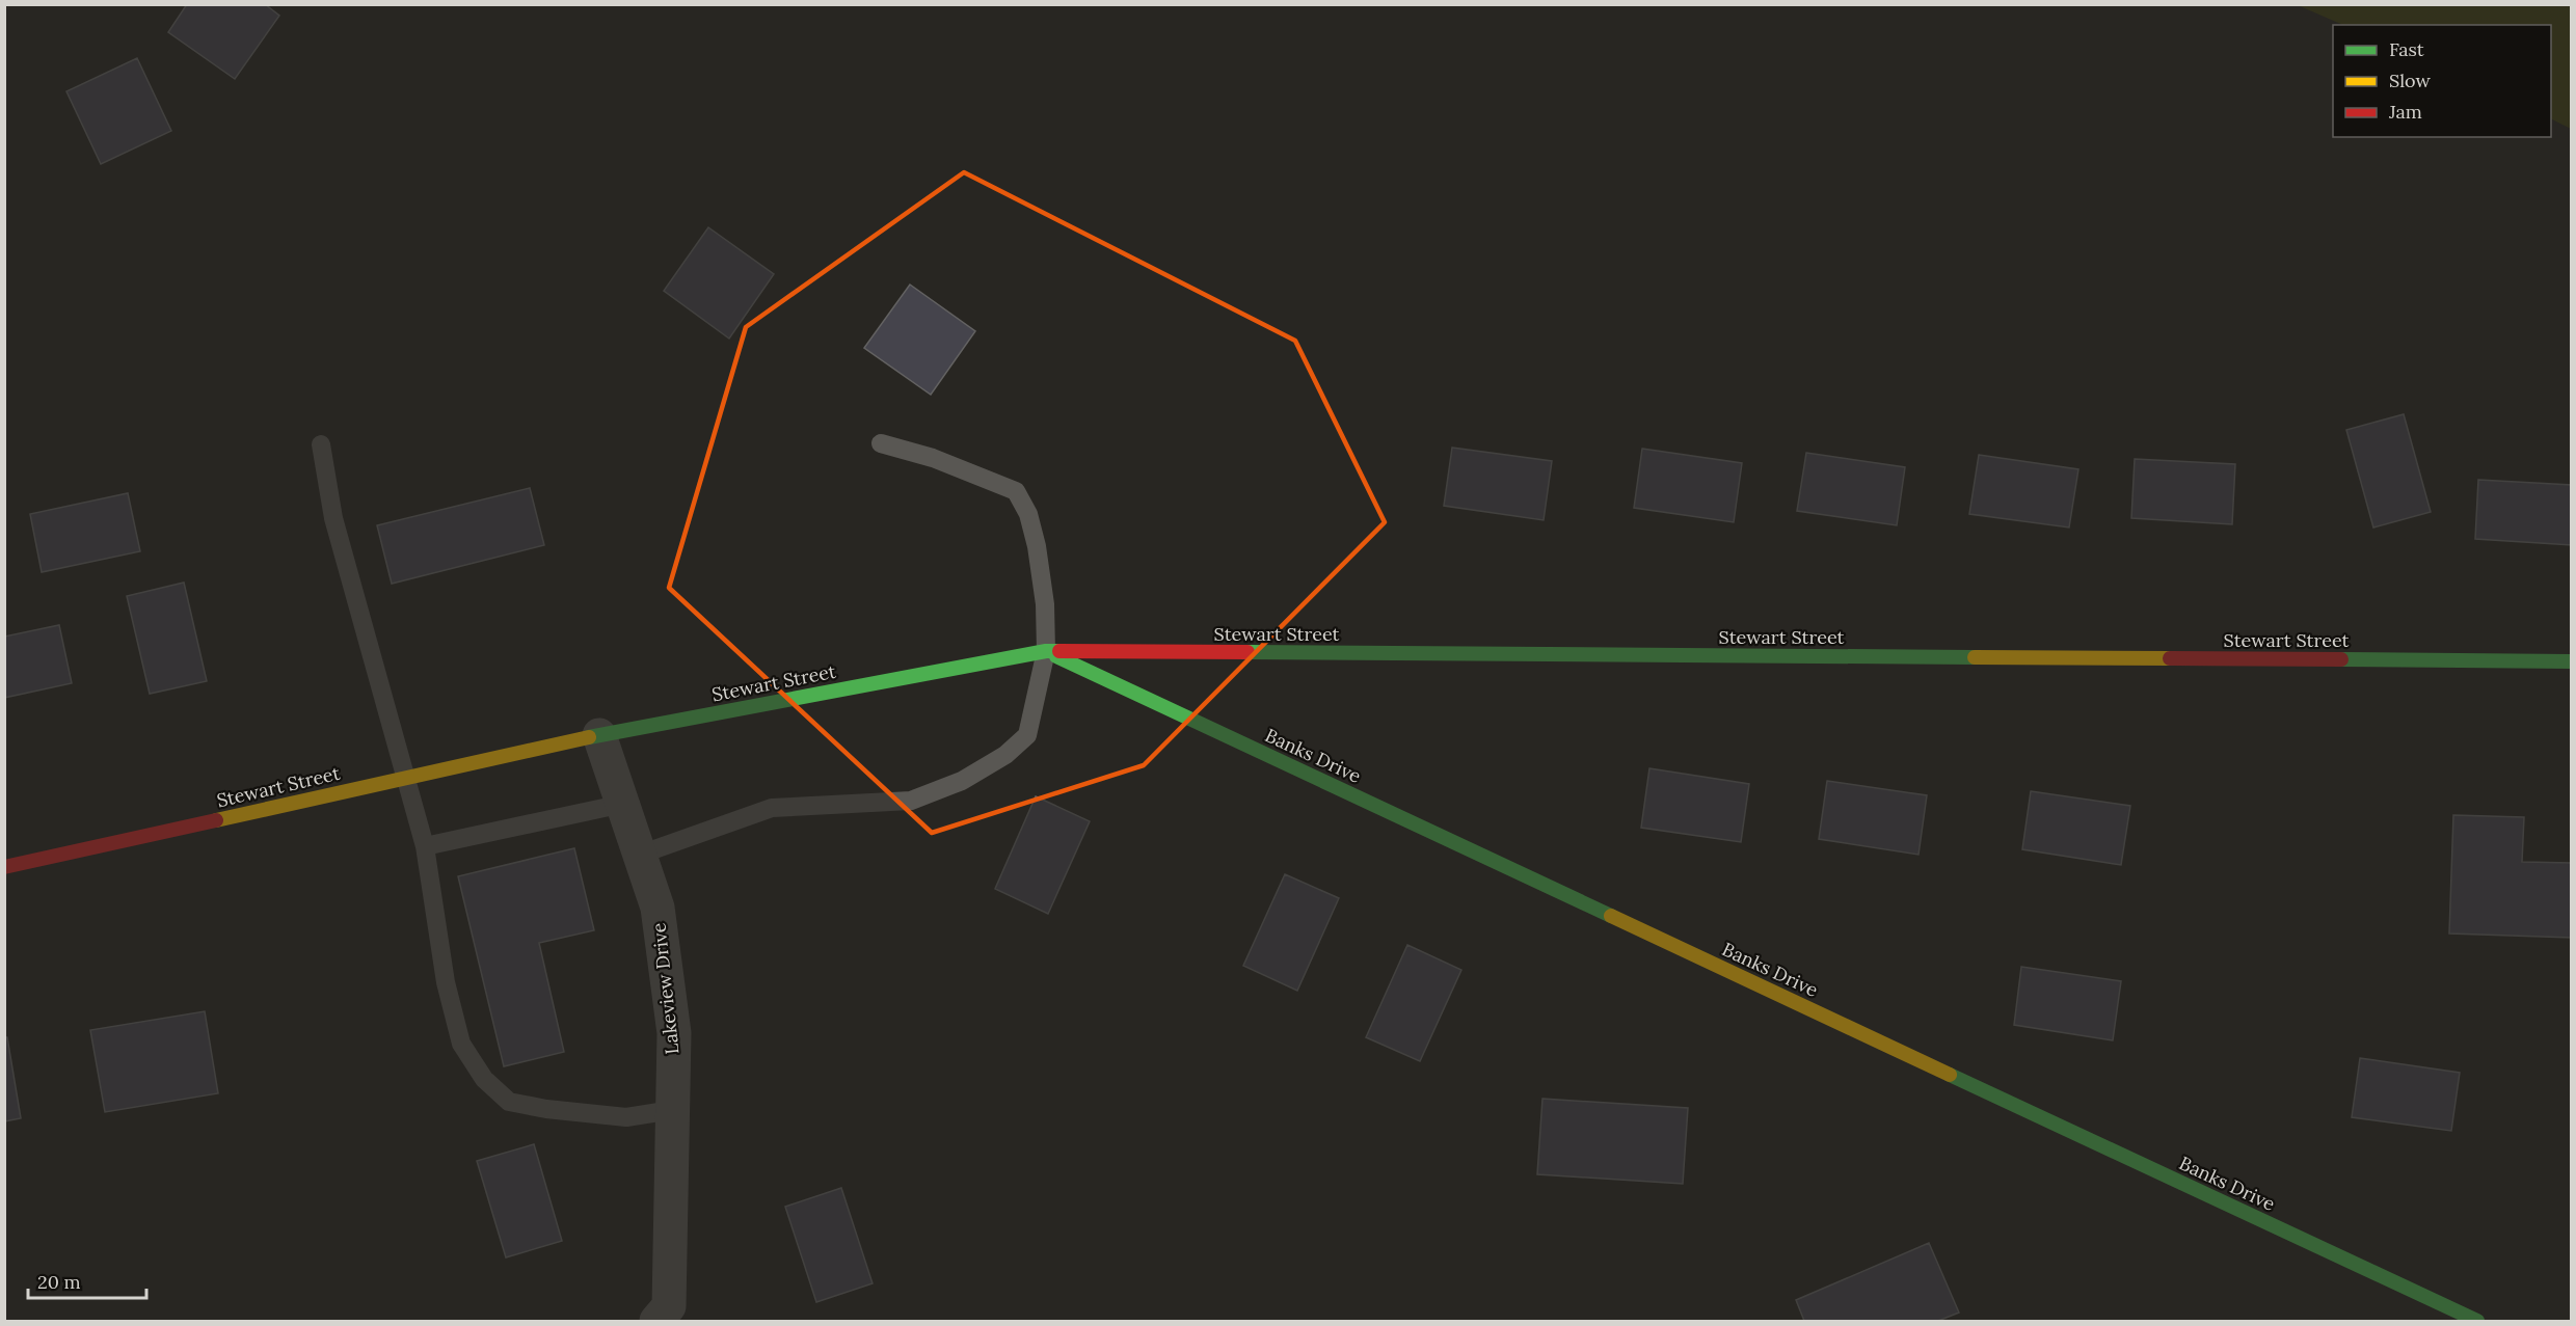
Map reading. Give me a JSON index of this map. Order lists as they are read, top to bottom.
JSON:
{
  "streets": {
    "street": ["Stewart Street", "Banks Drive", "Lakeview Drive"]
  },
  "crossings": [
    ["Stewart Street", "Banks Drive"],
    ["Stewart Street", "Lakeview Drive"]
  ],
  "legend": ["Fast", "Slow", "Jam"],
  "scale_bar": "20 m"
}
